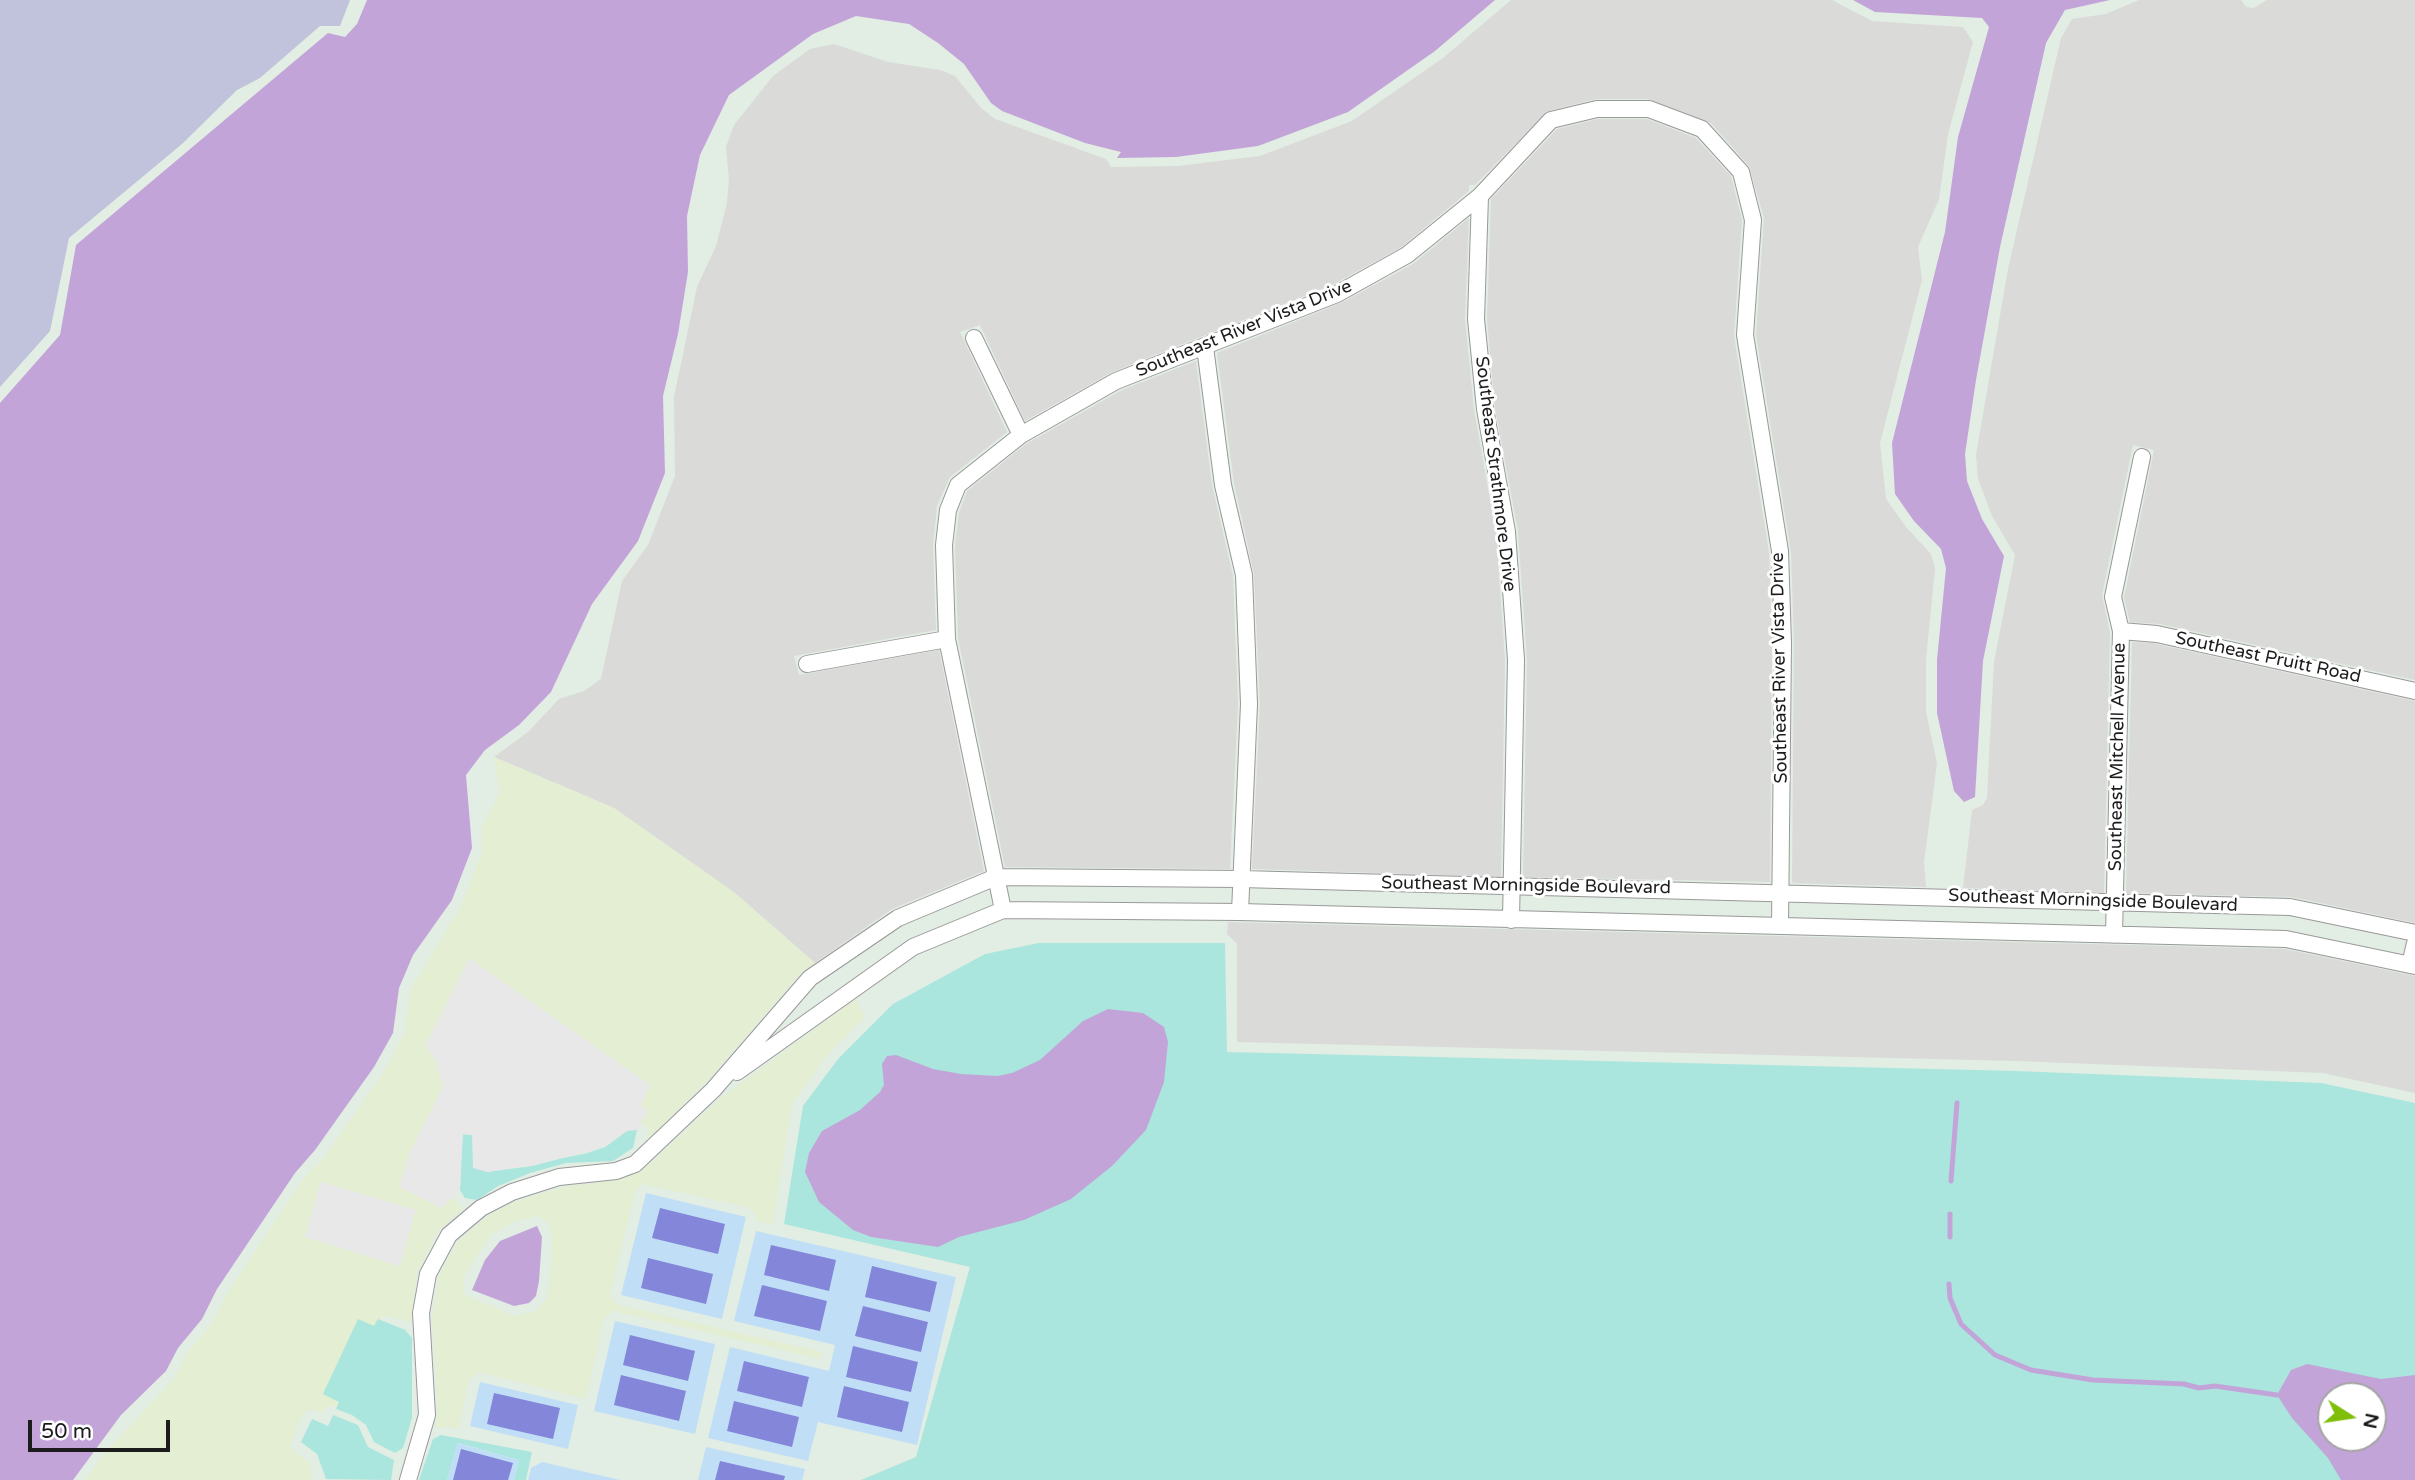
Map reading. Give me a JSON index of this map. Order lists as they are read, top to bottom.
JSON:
{
  "streets": {
    "street": [
      "Southeast River Vista Drive",
      "Southeast Strathmore Drive",
      "Southeast Pruitt Road",
      "Southeast Mitchell Avenue",
      "Southeast Morningside Boulevard"
    ]
  },
  "crossings": [
    ["Southeast River Vista Drive", "Southeast Strathmore Drive"],
    ["Southeast River Vista Drive", "Southeast Morningside Boulevard"],
    ["Southeast Strathmore Drive", "Southeast Morningside Boulevard"],
    ["Southeast Pruitt Road", "Southeast Mitchell Avenue"],
    ["Southeast Mitchell Avenue", "Southeast Morningside Boulevard"]
  ],
  "scale_bar": "50 m",
  "north": "right"
}
